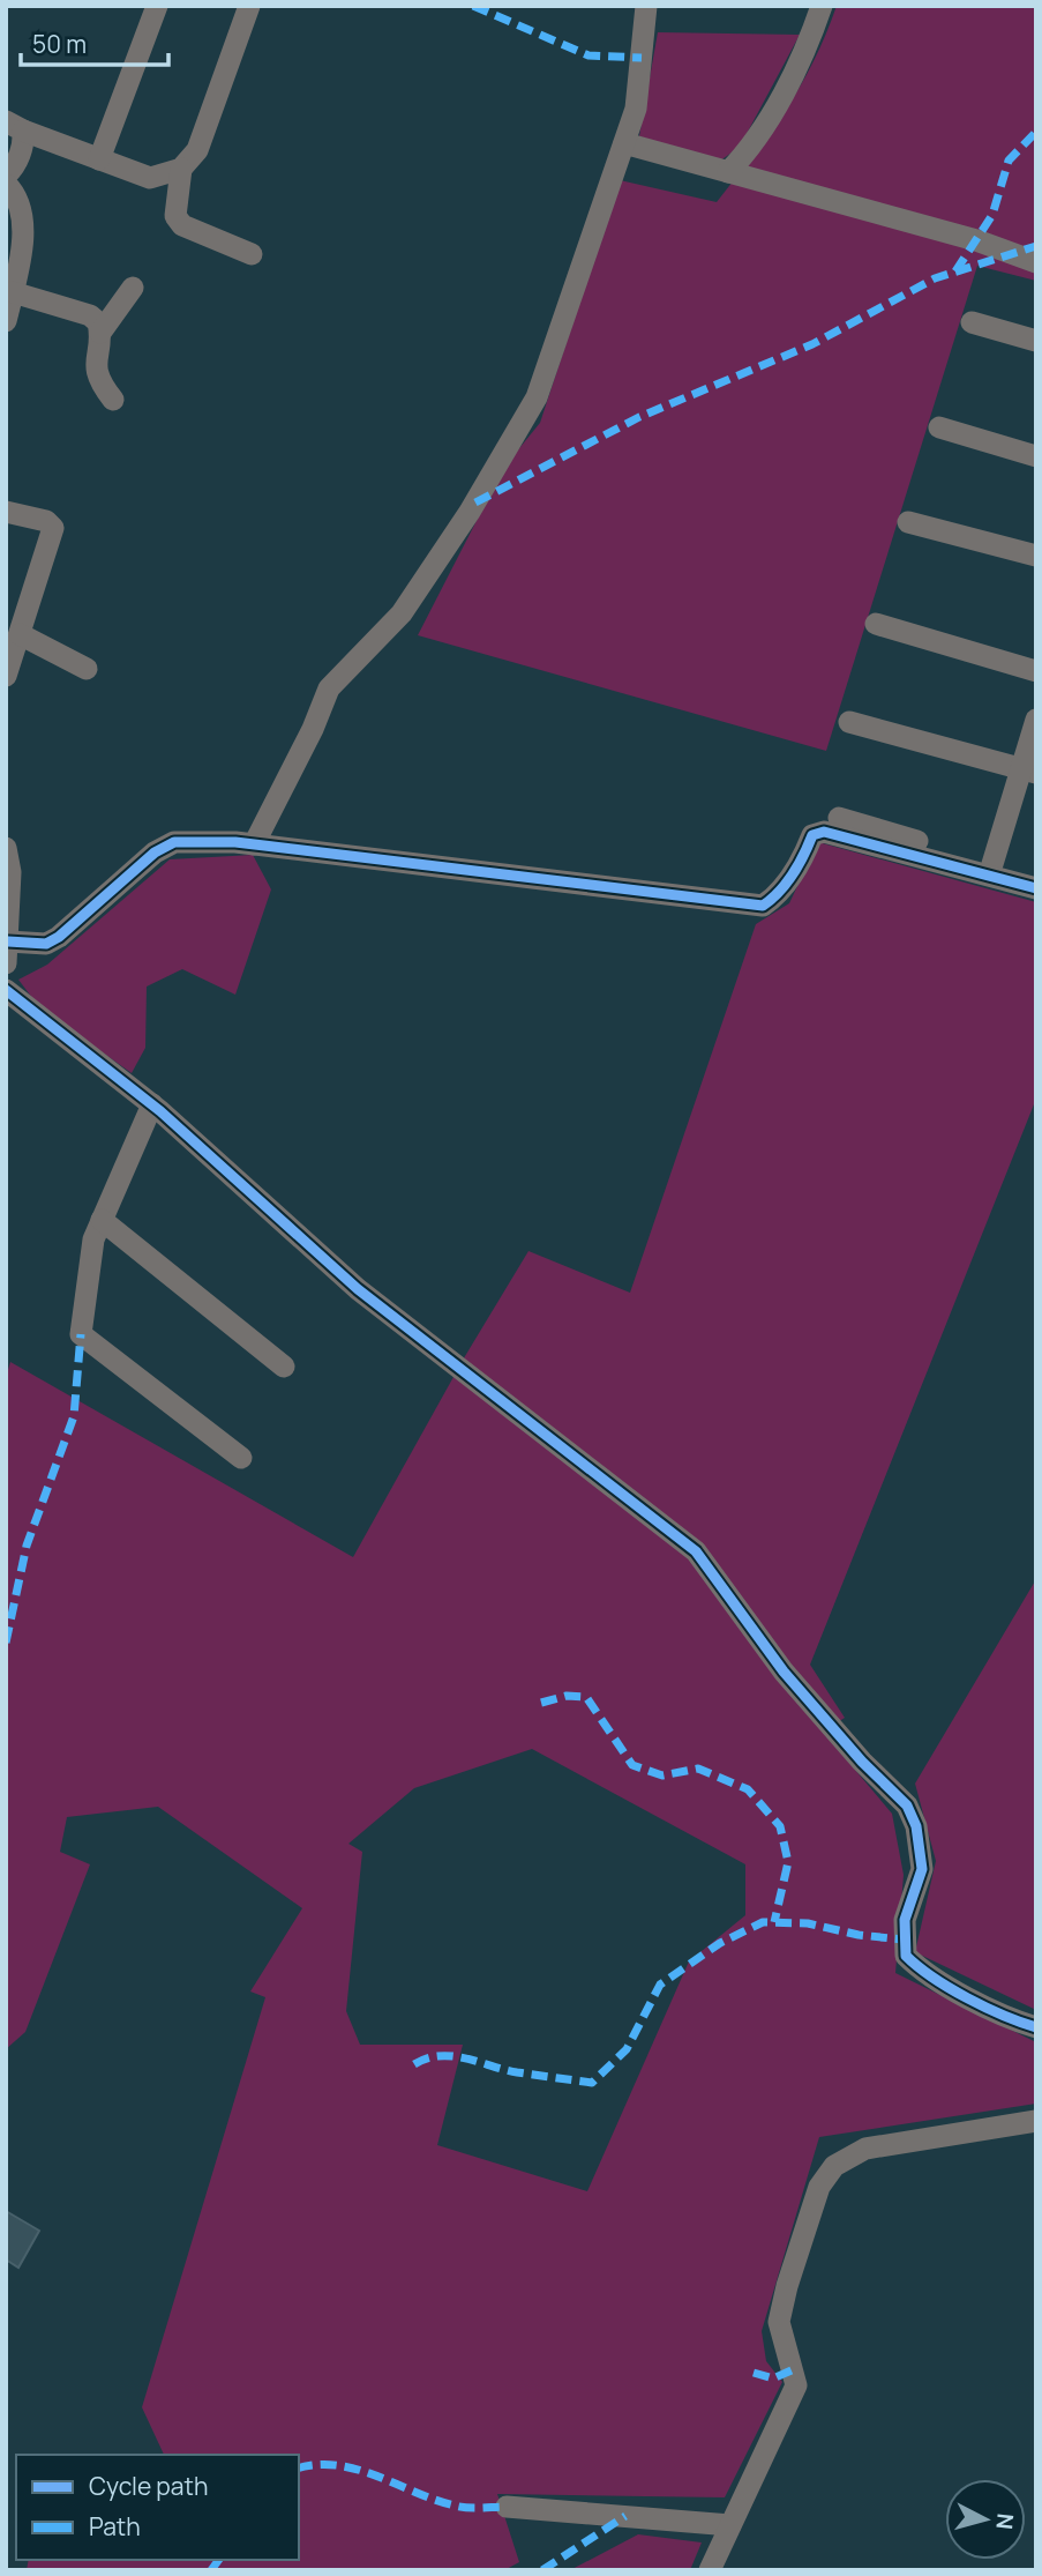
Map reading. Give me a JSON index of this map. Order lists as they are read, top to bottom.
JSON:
{
  "legend": ["Cycle path", "Path"],
  "scale_bar": "50 m",
  "north": "right"
}
